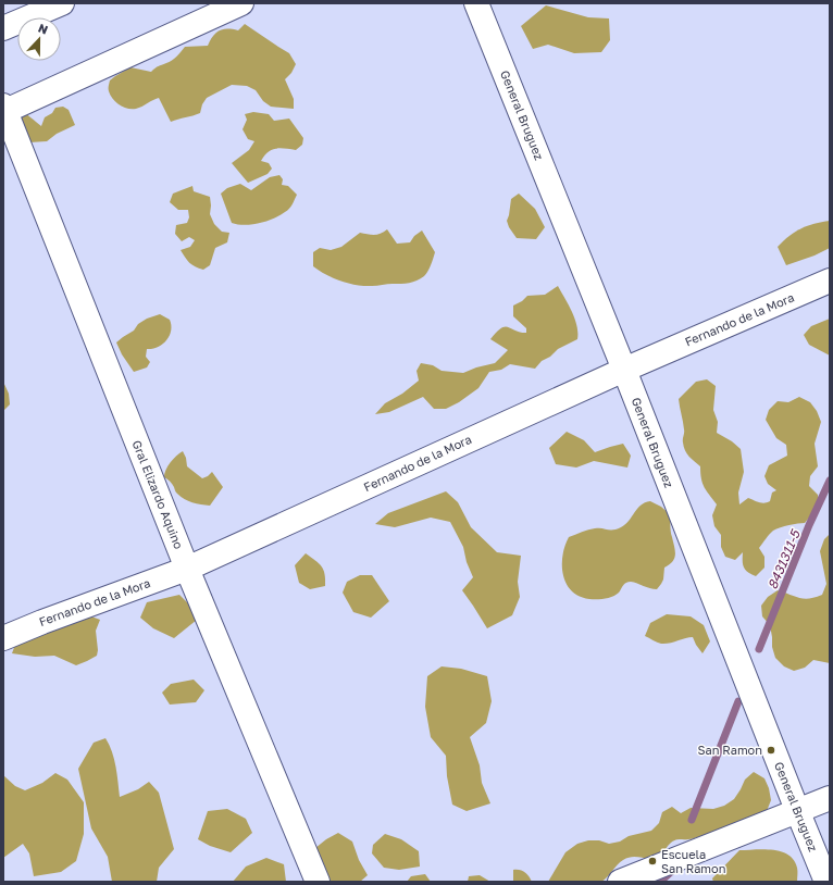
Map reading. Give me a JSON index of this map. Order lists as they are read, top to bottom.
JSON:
{
  "streets": {
    "street": ["General Bruguez", "Fernando de la Mora", "Gral Elizardo Aquino"]
  },
  "crossings": [
    ["General Bruguez", "Fernando de la Mora"],
    ["Fernando de la Mora", "Gral Elizardo Aquino"]
  ],
  "water": ["8431311-5"],
  "places": ["San Ramon", "Escuela San Ramon"],
  "north": "top"
}
